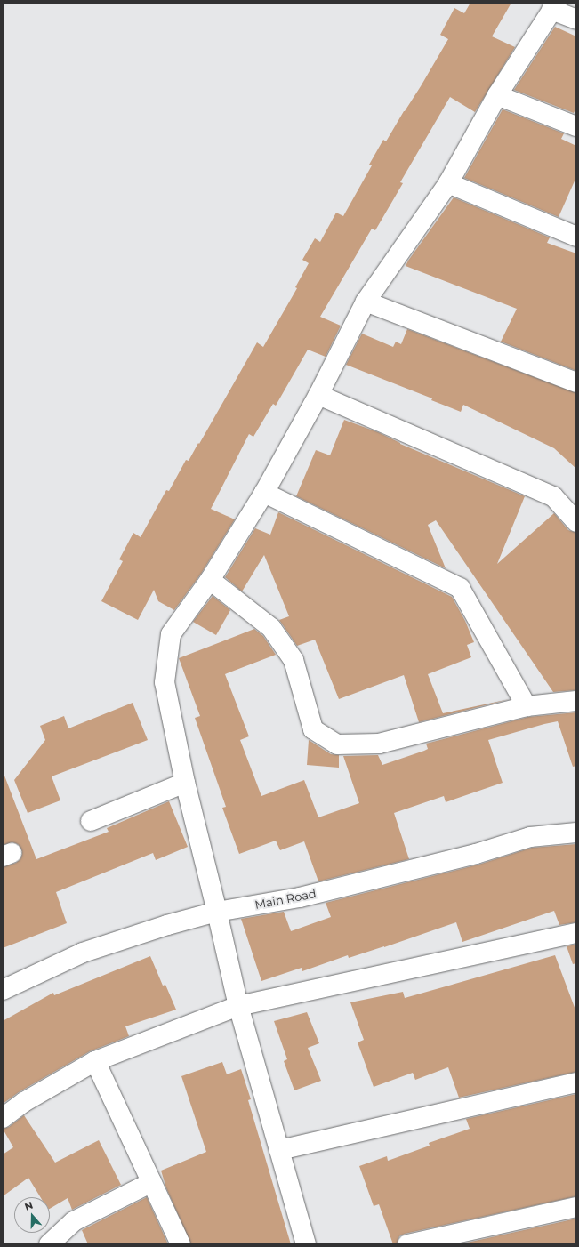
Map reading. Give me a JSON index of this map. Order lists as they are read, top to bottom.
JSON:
{
  "streets": {
    "street": ["Main Road"]
  },
  "north": "top"
}
